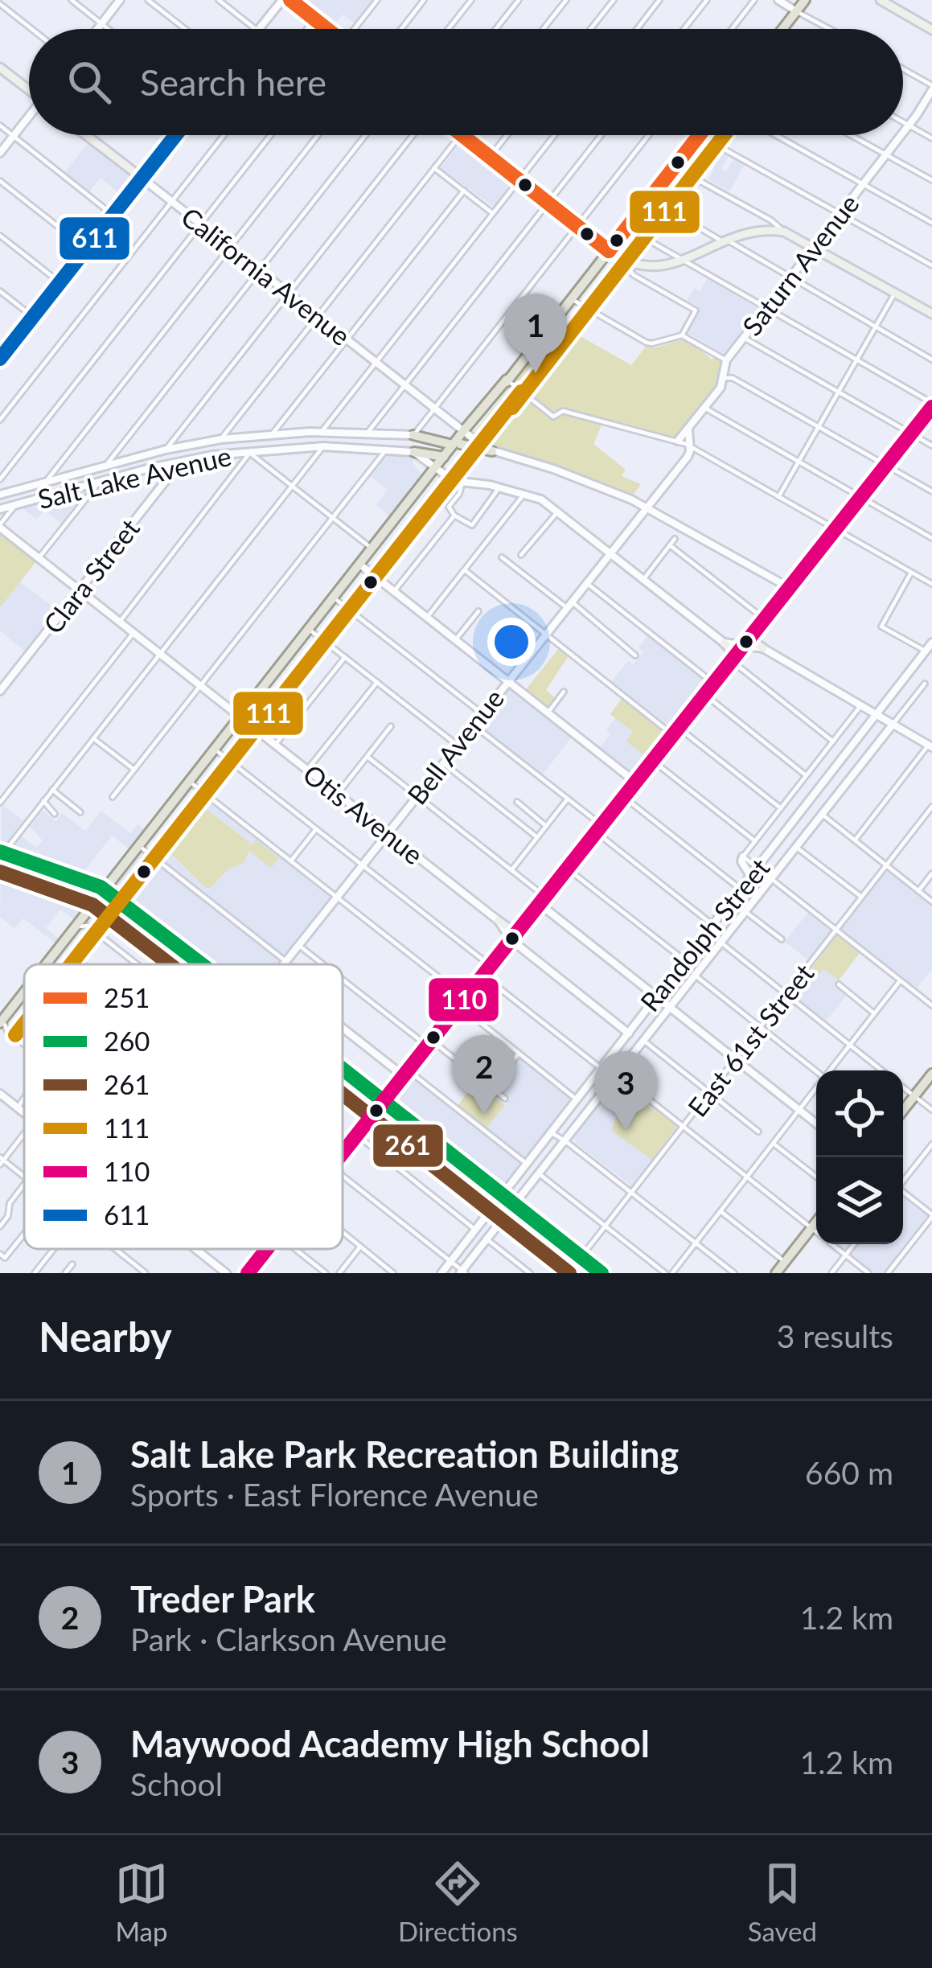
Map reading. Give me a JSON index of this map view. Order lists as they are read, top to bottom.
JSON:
{
  "streets": {
    "main road": ["California Avenue"],
    "street": [
      "Saturn Avenue",
      "Salt Lake Avenue",
      "Clara Street",
      "Bell Avenue",
      "Otis Avenue",
      "Randolph Street",
      "East 61st Street"
    ]
  },
  "crossings": [
    ["Salt Lake Avenue", "Clara Street"],
    ["Clara Street", "Otis Avenue"],
    ["Bell Avenue", "Otis Avenue"]
  ],
  "lines": [
    "transit line 251",
    "transit line 111",
    "transit line 611",
    "transit line 110",
    "transit line 260",
    "transit line 261"
  ],
  "legend": [
    "251",
    "260",
    "261",
    "111",
    "110",
    "611"
  ],
  "page": {
    "search": "Search here",
    "pins": ["1", "2", "3"],
    "heading": ["Nearby", "3 results"],
    "list": [
      {
        "mark": "1",
        "name": "Salt Lake Park Recreation Building",
        "note": "Sports · East Florence Avenue",
        "value": "660 m"
      },
      {
        "mark": "2",
        "name": "Treder Park",
        "note": "Park · Clarkson Avenue",
        "value": "1.2 km"
      },
      {
        "mark": "3",
        "name": "Maywood Academy High School",
        "note": "School",
        "value": "1.2 km"
      }
    ],
    "nav": ["Map", "Directions", "Saved"]
  }
}
